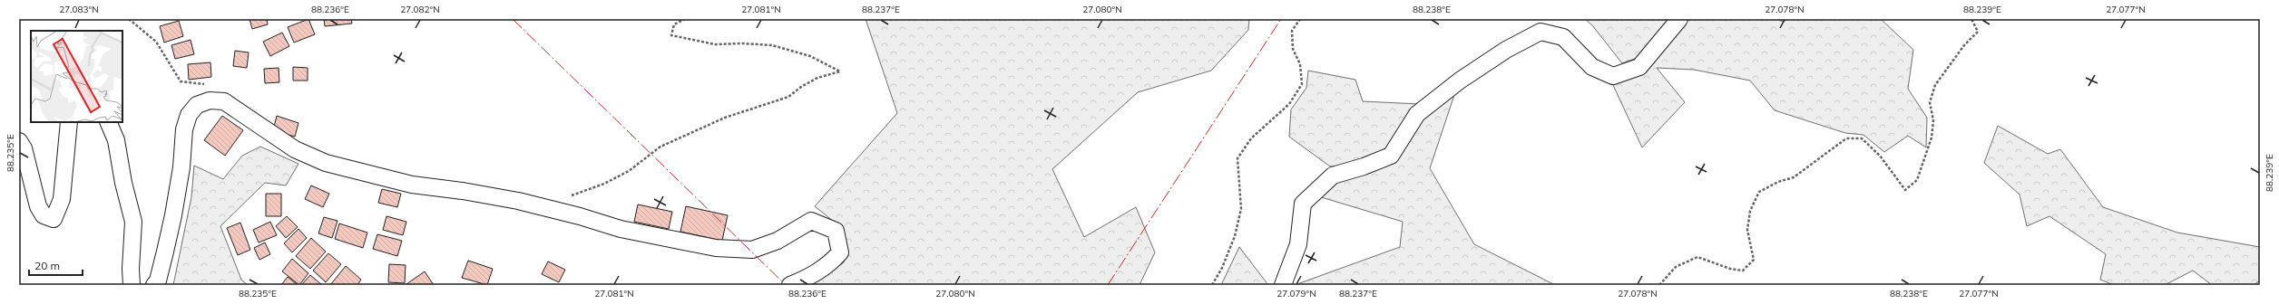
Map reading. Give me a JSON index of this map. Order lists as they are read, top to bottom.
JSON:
{
  "scale_bar": "20 m",
  "coordinates": [
    "27.083°N",
    "88.236°E",
    "27.082°N",
    "27.081°N",
    "88.237°E",
    "27.080°N",
    "88.238°E",
    "27.078°N",
    "88.239°E",
    "27.077°N",
    "88.235°E",
    "27.079°N"
  ]
}
